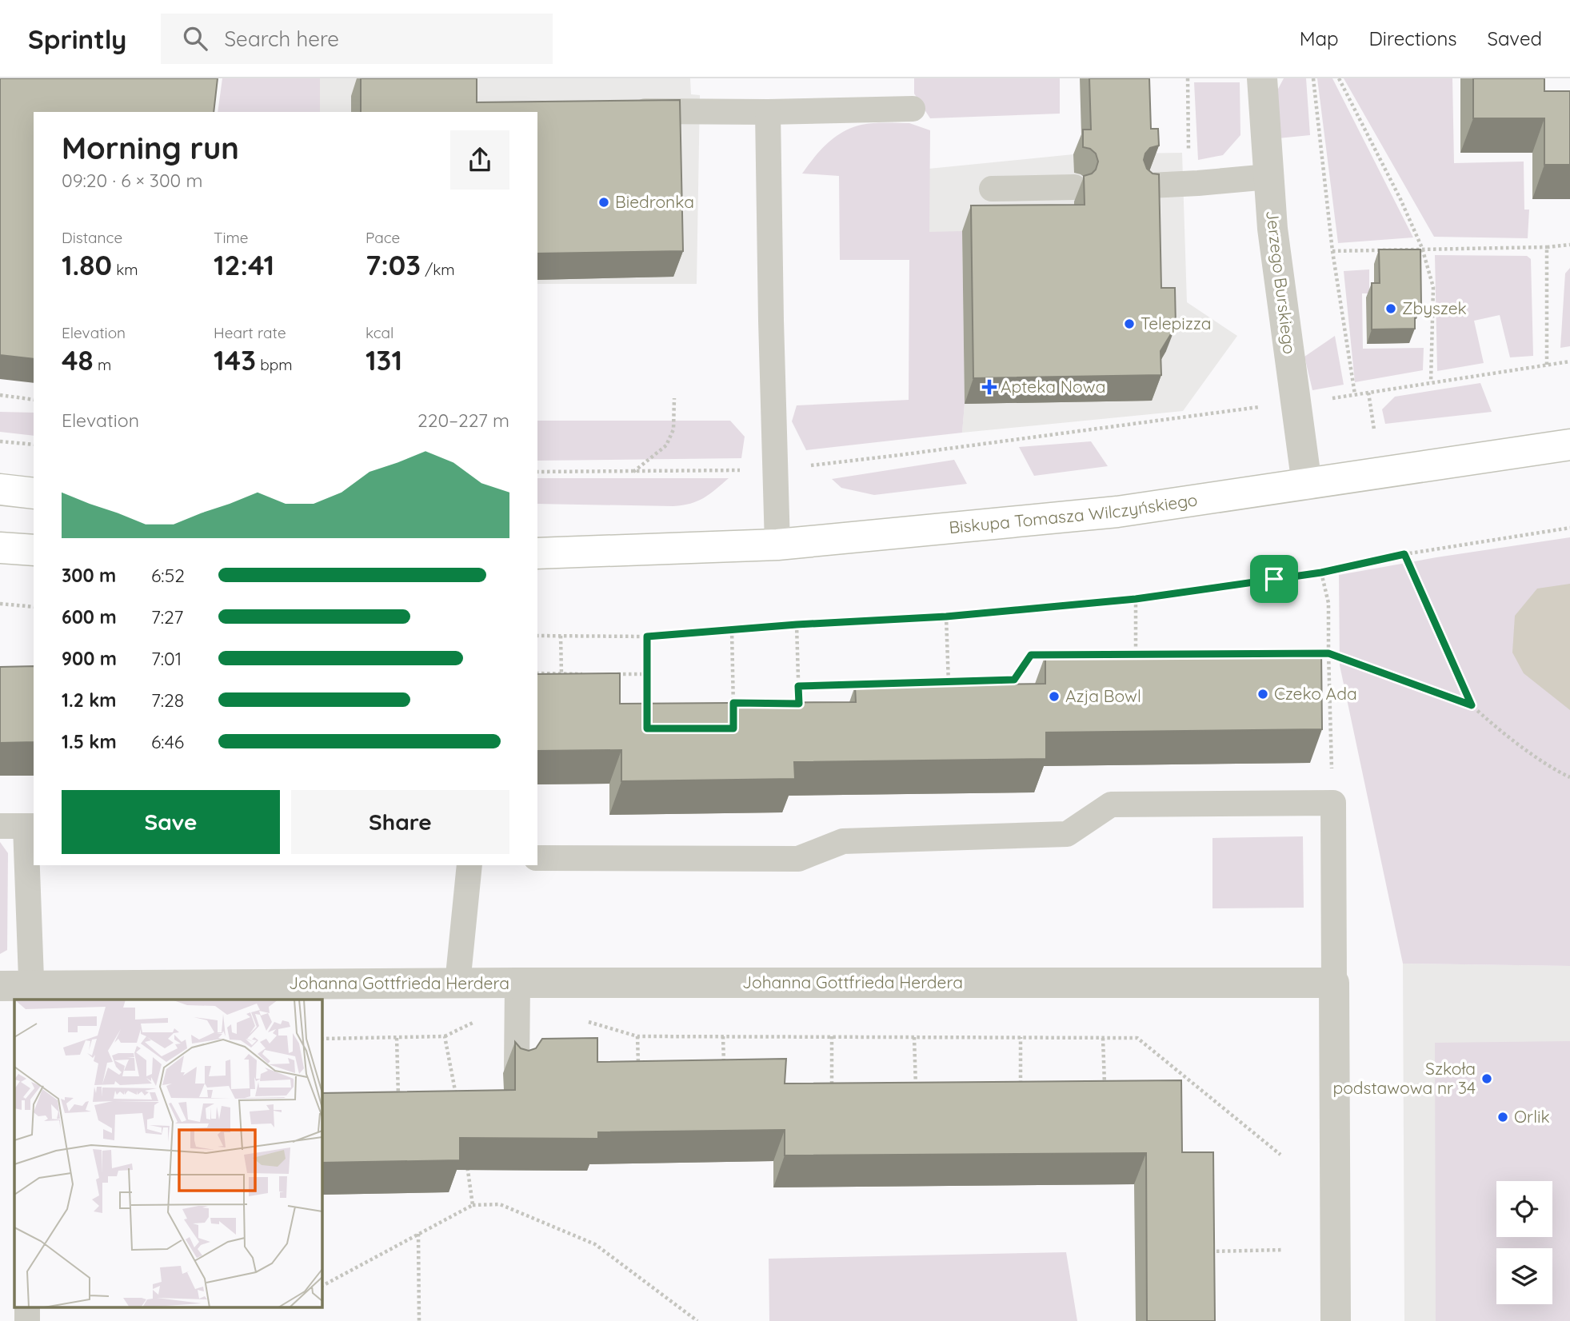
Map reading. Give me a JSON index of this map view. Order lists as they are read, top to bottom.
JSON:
{
  "streets": {
    "street": ["Jerzego Burskiego", "Biskupa Tomasza Wilczyńskiego", "Johanna Gottfrieda Herdera"]
  },
  "crossings": [
    ["Jerzego Burskiego", "Biskupa Tomasza Wilczyńskiego"]
  ],
  "places": {
    "other": [
      "Biedronka",
      "Zbyszek",
      "Telepizza",
      "Czeko Ada",
      "Azja Bowl",
      "Szkoła podstawowa nr 34",
      "Orlik"
    ],
    "health": ["Apteka Nowa"]
  },
  "page": {
    "header": "Sprintly",
    "search": "Search here",
    "nav": ["Map", "Directions", "Saved"],
    "heading": ["Morning run", "09:20 · 6 × 300 m"],
    "stats": [
      ["Distance", "1.80 km"],
      ["Time", "12:41"],
      ["Pace", "7:03 /km"],
      ["Elevation", "48 m"],
      ["Heart rate", "143 bpm"],
      ["kcal", "131"]
    ],
    "chart": ["Elevation", "220–227 m"],
    "list": [
      {
        "name": "300 m",
        "note": "6:52"
      },
      {
        "name": "600 m",
        "note": "7:27"
      },
      {
        "name": "900 m",
        "note": "7:01"
      },
      {
        "name": "1.2 km",
        "note": "7:28"
      },
      {
        "name": "1.5 km",
        "note": "6:46"
      }
    ],
    "buttons": ["Save", "Share"]
  }
}
